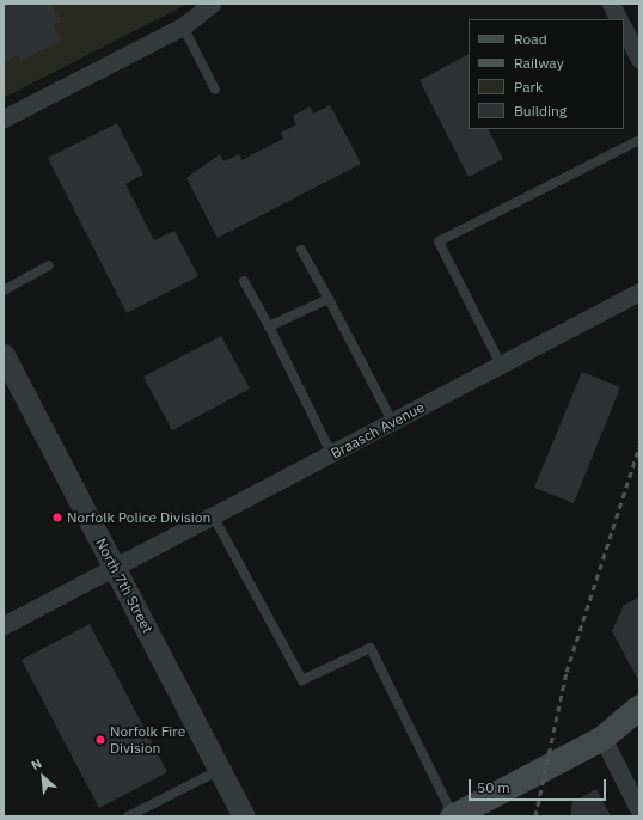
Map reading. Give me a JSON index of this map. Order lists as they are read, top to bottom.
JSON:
{
  "streets": {
    "street": ["Braasch Avenue", "North 7th Street"]
  },
  "crossings": [
    ["Braasch Avenue", "North 7th Street"]
  ],
  "places": ["Norfolk Police Division", "Norfolk Fire Division"],
  "legend": [
    "Road",
    "Railway",
    "Park",
    "Building"
  ],
  "scale_bar": "50 m",
  "north": "top left"
}
